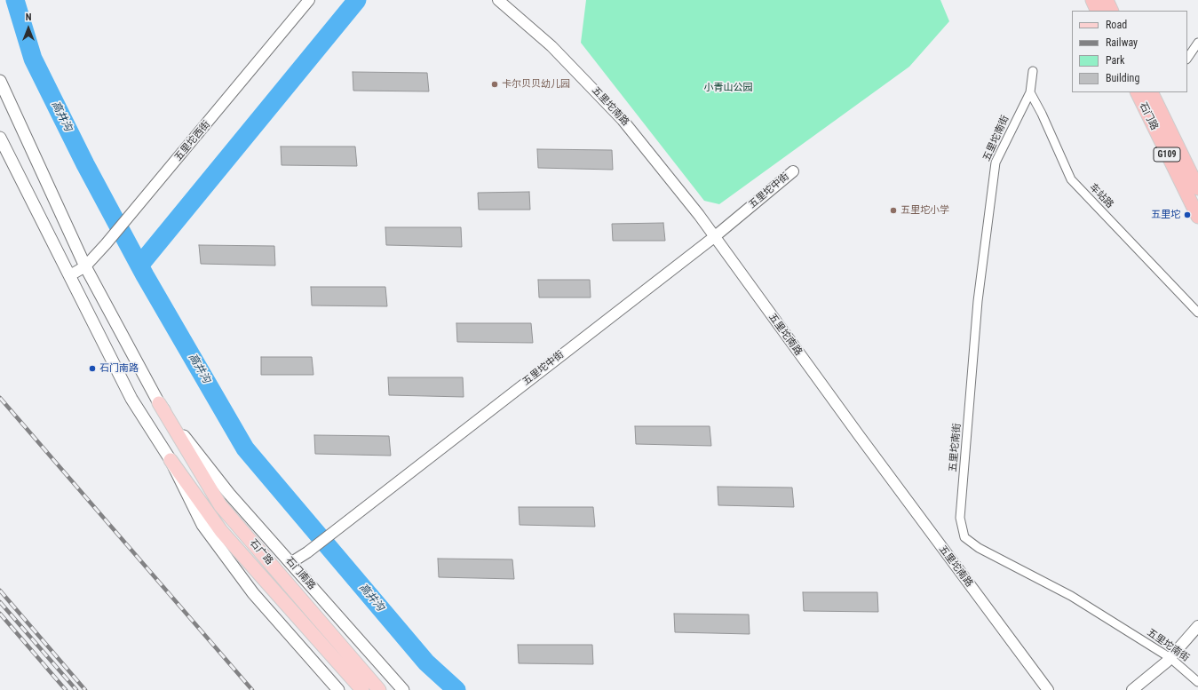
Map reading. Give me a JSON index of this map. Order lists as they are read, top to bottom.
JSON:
{
  "streets": {
    "highway": ["石门路", "G109"],
    "main road": ["石广路", "石门南路"],
    "street": [
      "五里坨南路",
      "五里坨南街",
      "五里坨西街",
      "五里坨中街",
      "车站路"
    ]
  },
  "crossings": [
    ["五里坨南路", "五里坨中街"],
    ["五里坨南街", "车站路"],
    ["五里坨西街", "石门南路"],
    ["五里坨中街", "石门南路"],
    ["石广路", "石门南路"]
  ],
  "water": ["高井沟"],
  "parks": ["小青山公园"],
  "places": [
    "卡尔贝贝幼儿园",
    "五里坨小学",
    "五里坨",
    "石门南路"
  ],
  "legend": [
    "Road",
    "Railway",
    "Park",
    "Building"
  ],
  "north": "top"
}
